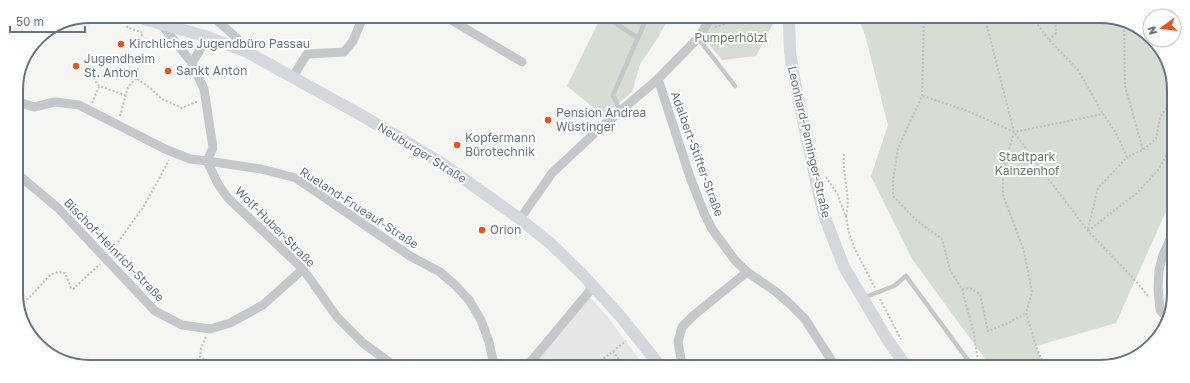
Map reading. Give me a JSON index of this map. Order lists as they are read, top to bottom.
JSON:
{
  "streets": {
    "street": [
      "Leonhard-Paminger-Straße",
      "Neuburger Straße",
      "Adalbert-Stifter-Straße",
      "Rueland-Frueauf-Straße",
      "Wolf-Huber-Straße",
      "Bischof-Heinrich-Straße"
    ]
  },
  "crossings": [
    ["Rueland-Frueauf-Straße", "Wolf-Huber-Straße"],
    ["Wolf-Huber-Straße", "Bischof-Heinrich-Straße"]
  ],
  "parks": ["Pumperhölzl", "Stadtpark Kainzenhof"],
  "places": [
    "Kirchliches Jugendbüro Passau",
    "Jugendheim St. Anton",
    "Sankt Anton",
    "Pension Andrea Wüstinger",
    "Kopfermann Bürotechnik",
    "Orion"
  ],
  "scale_bar": "50 m",
  "north": "left"
}
